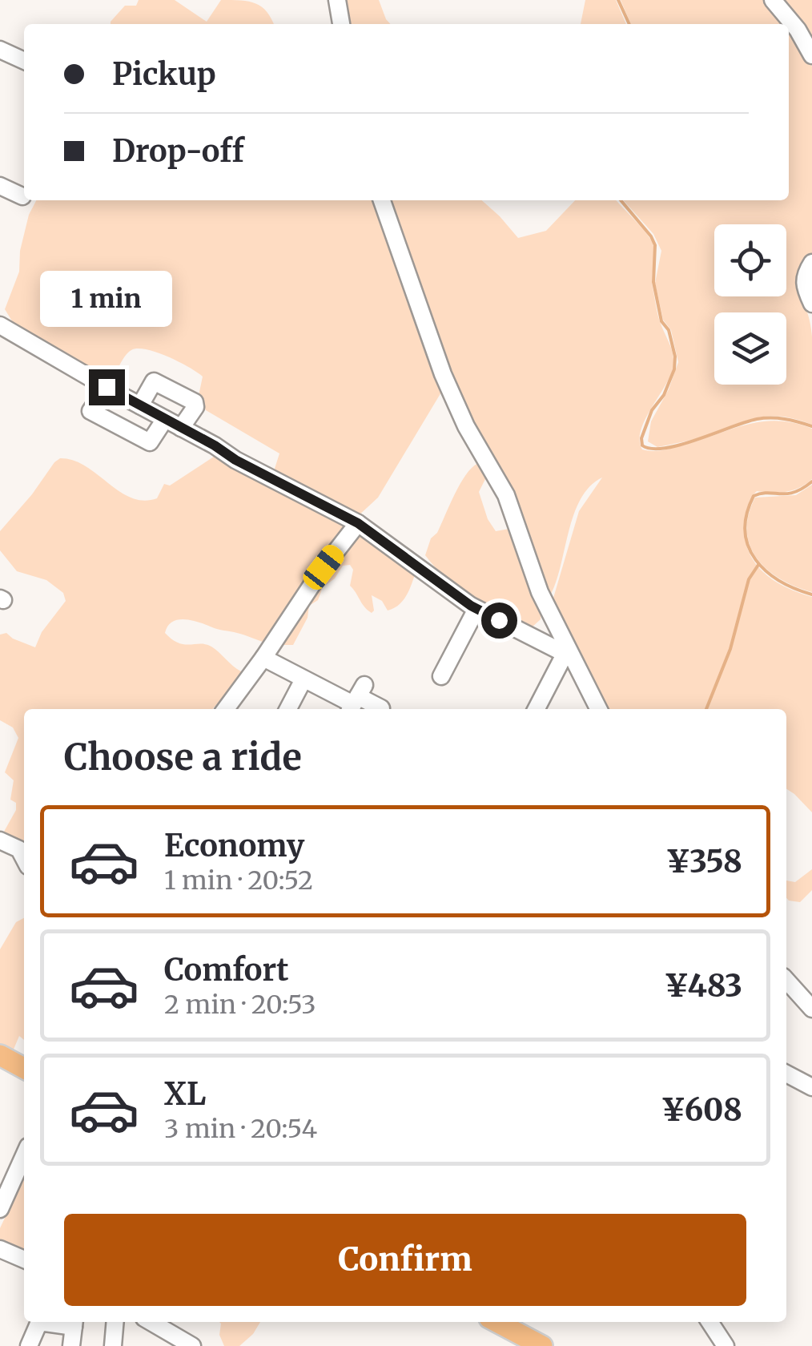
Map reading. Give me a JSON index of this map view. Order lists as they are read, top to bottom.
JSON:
{
  "page": {
    "banner": ["Pickup", "Drop-off"],
    "bubble": "1 min",
    "heading": "Choose a ride",
    "list": [
      {
        "name": "Economy",
        "note": "1 min · 20:52",
        "value": "¥358"
      },
      {
        "name": "Comfort",
        "note": "2 min · 20:53",
        "value": "¥483"
      },
      {
        "name": "XL",
        "note": "3 min · 20:54",
        "value": "¥608"
      }
    ],
    "buttons": "Confirm"
  }
}
